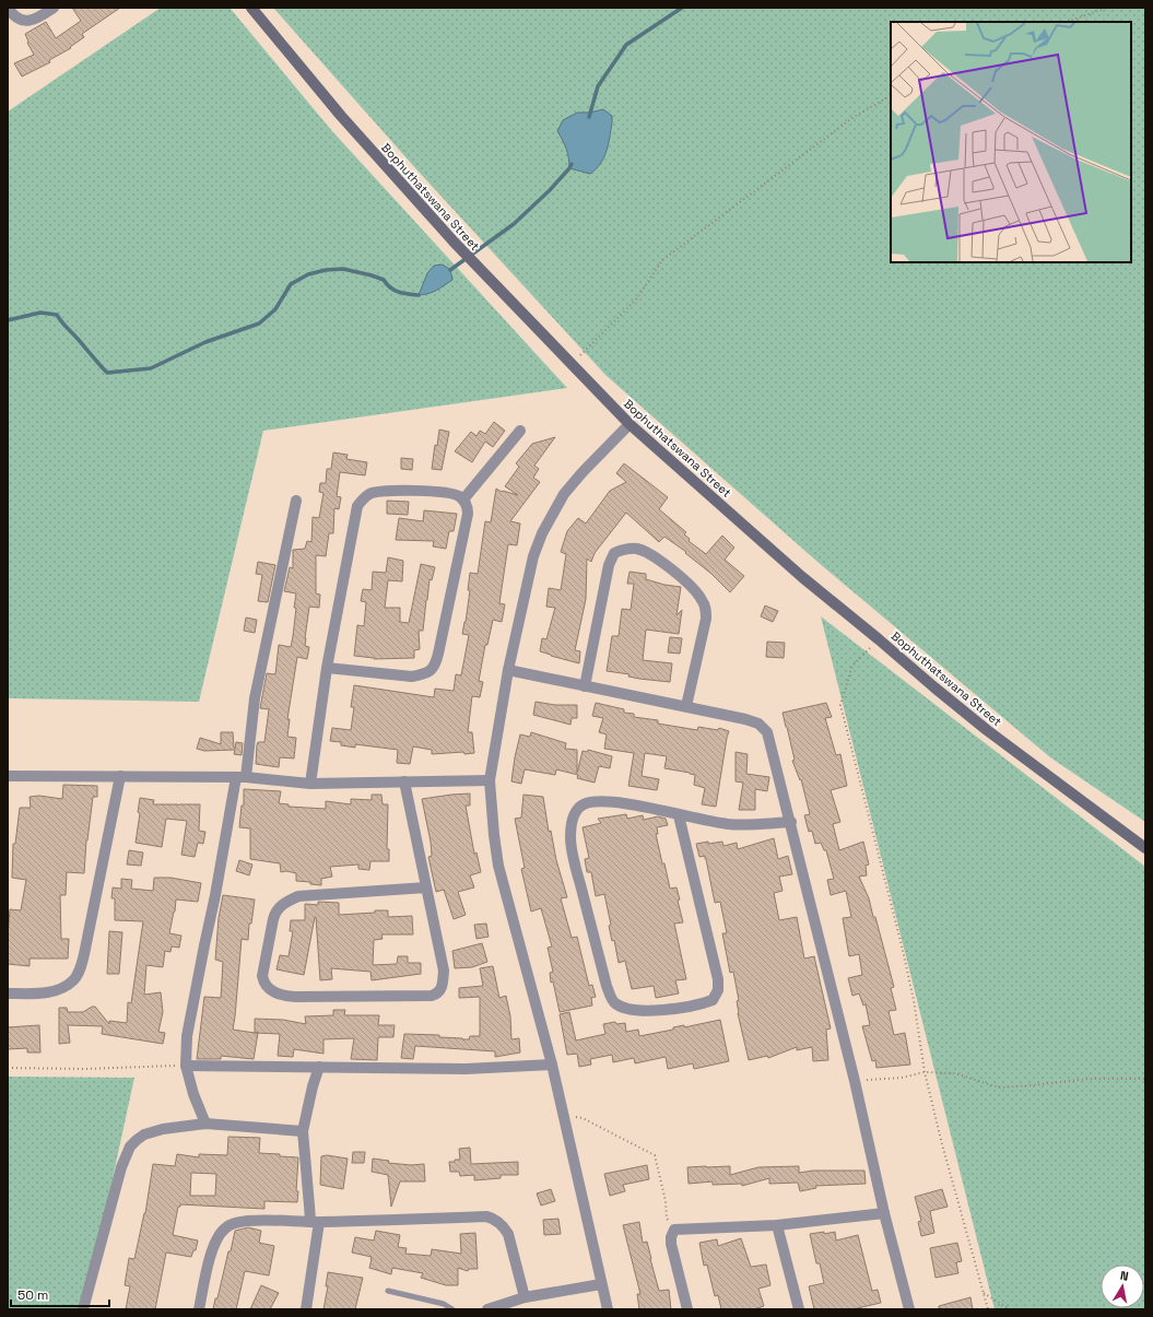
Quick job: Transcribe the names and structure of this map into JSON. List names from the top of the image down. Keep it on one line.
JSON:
{"streets":{"street":["Bophuthatswana Street"]},"scale_bar":"50 m","north":"top"}
